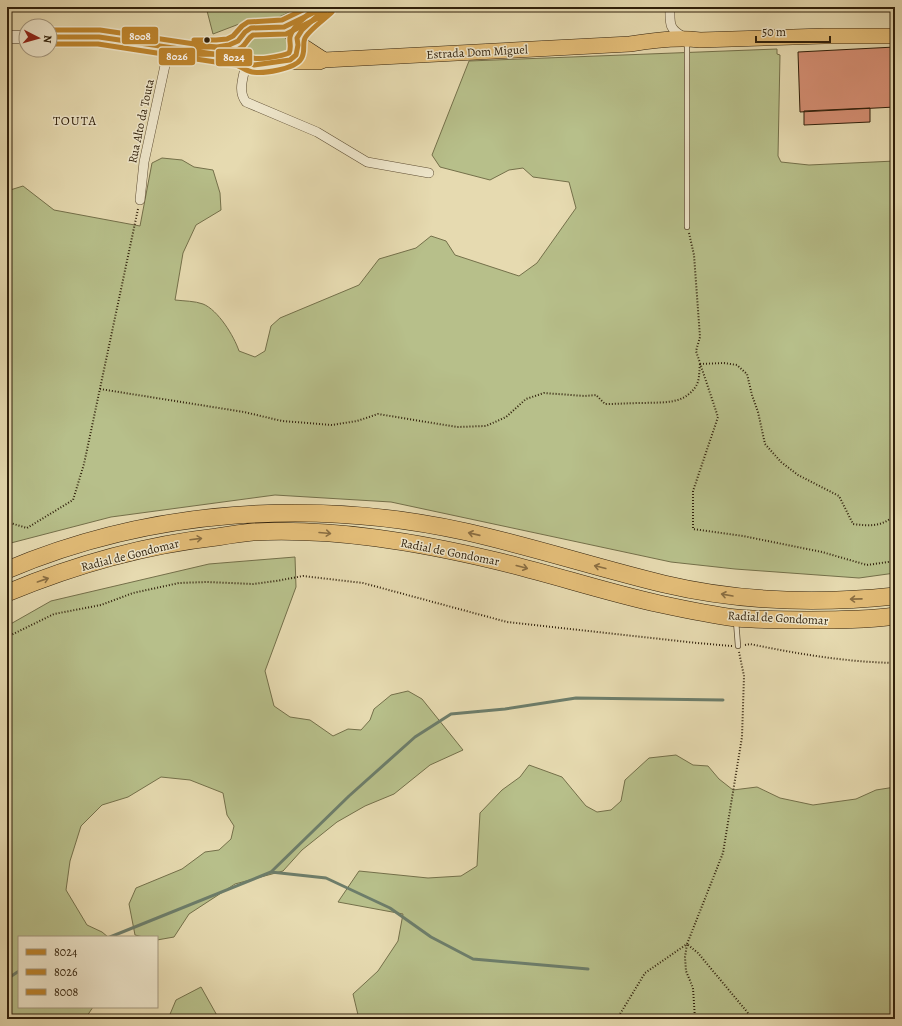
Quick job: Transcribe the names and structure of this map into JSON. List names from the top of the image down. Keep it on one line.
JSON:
{"streets":{"highway":["Radial de Gondomar"],"main road":["Estrada Dom Miguel"],"street":["Rua Alto da Touta"]},"districts":["TOUTA"],"lines":["transit line 8024","transit line 8008","transit line 8026"],"legend":["8024","8026","8008"],"scale_bar":"50 m","north":"right"}
